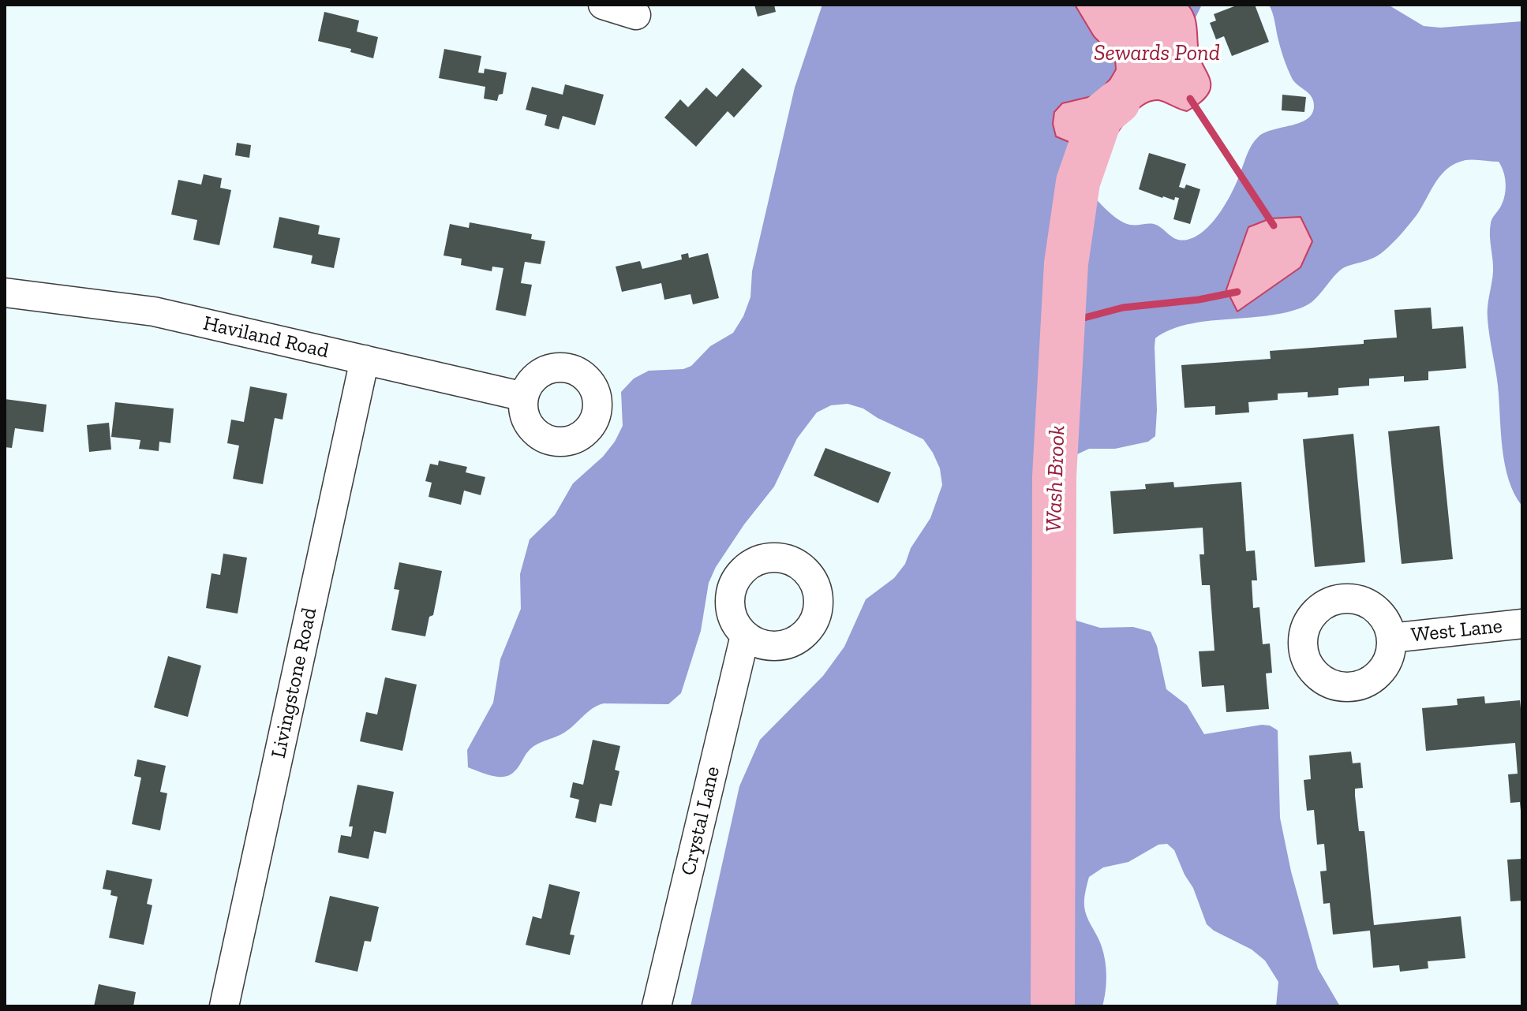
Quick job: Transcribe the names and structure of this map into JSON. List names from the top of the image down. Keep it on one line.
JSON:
{"streets":{"street":["Haviland Road","West Lane","Livingstone Road","Crystal Lane"]},"crossings":[["Haviland Road","Livingstone Road"]],"water":["Sewards Pond","Wash Brook"]}
